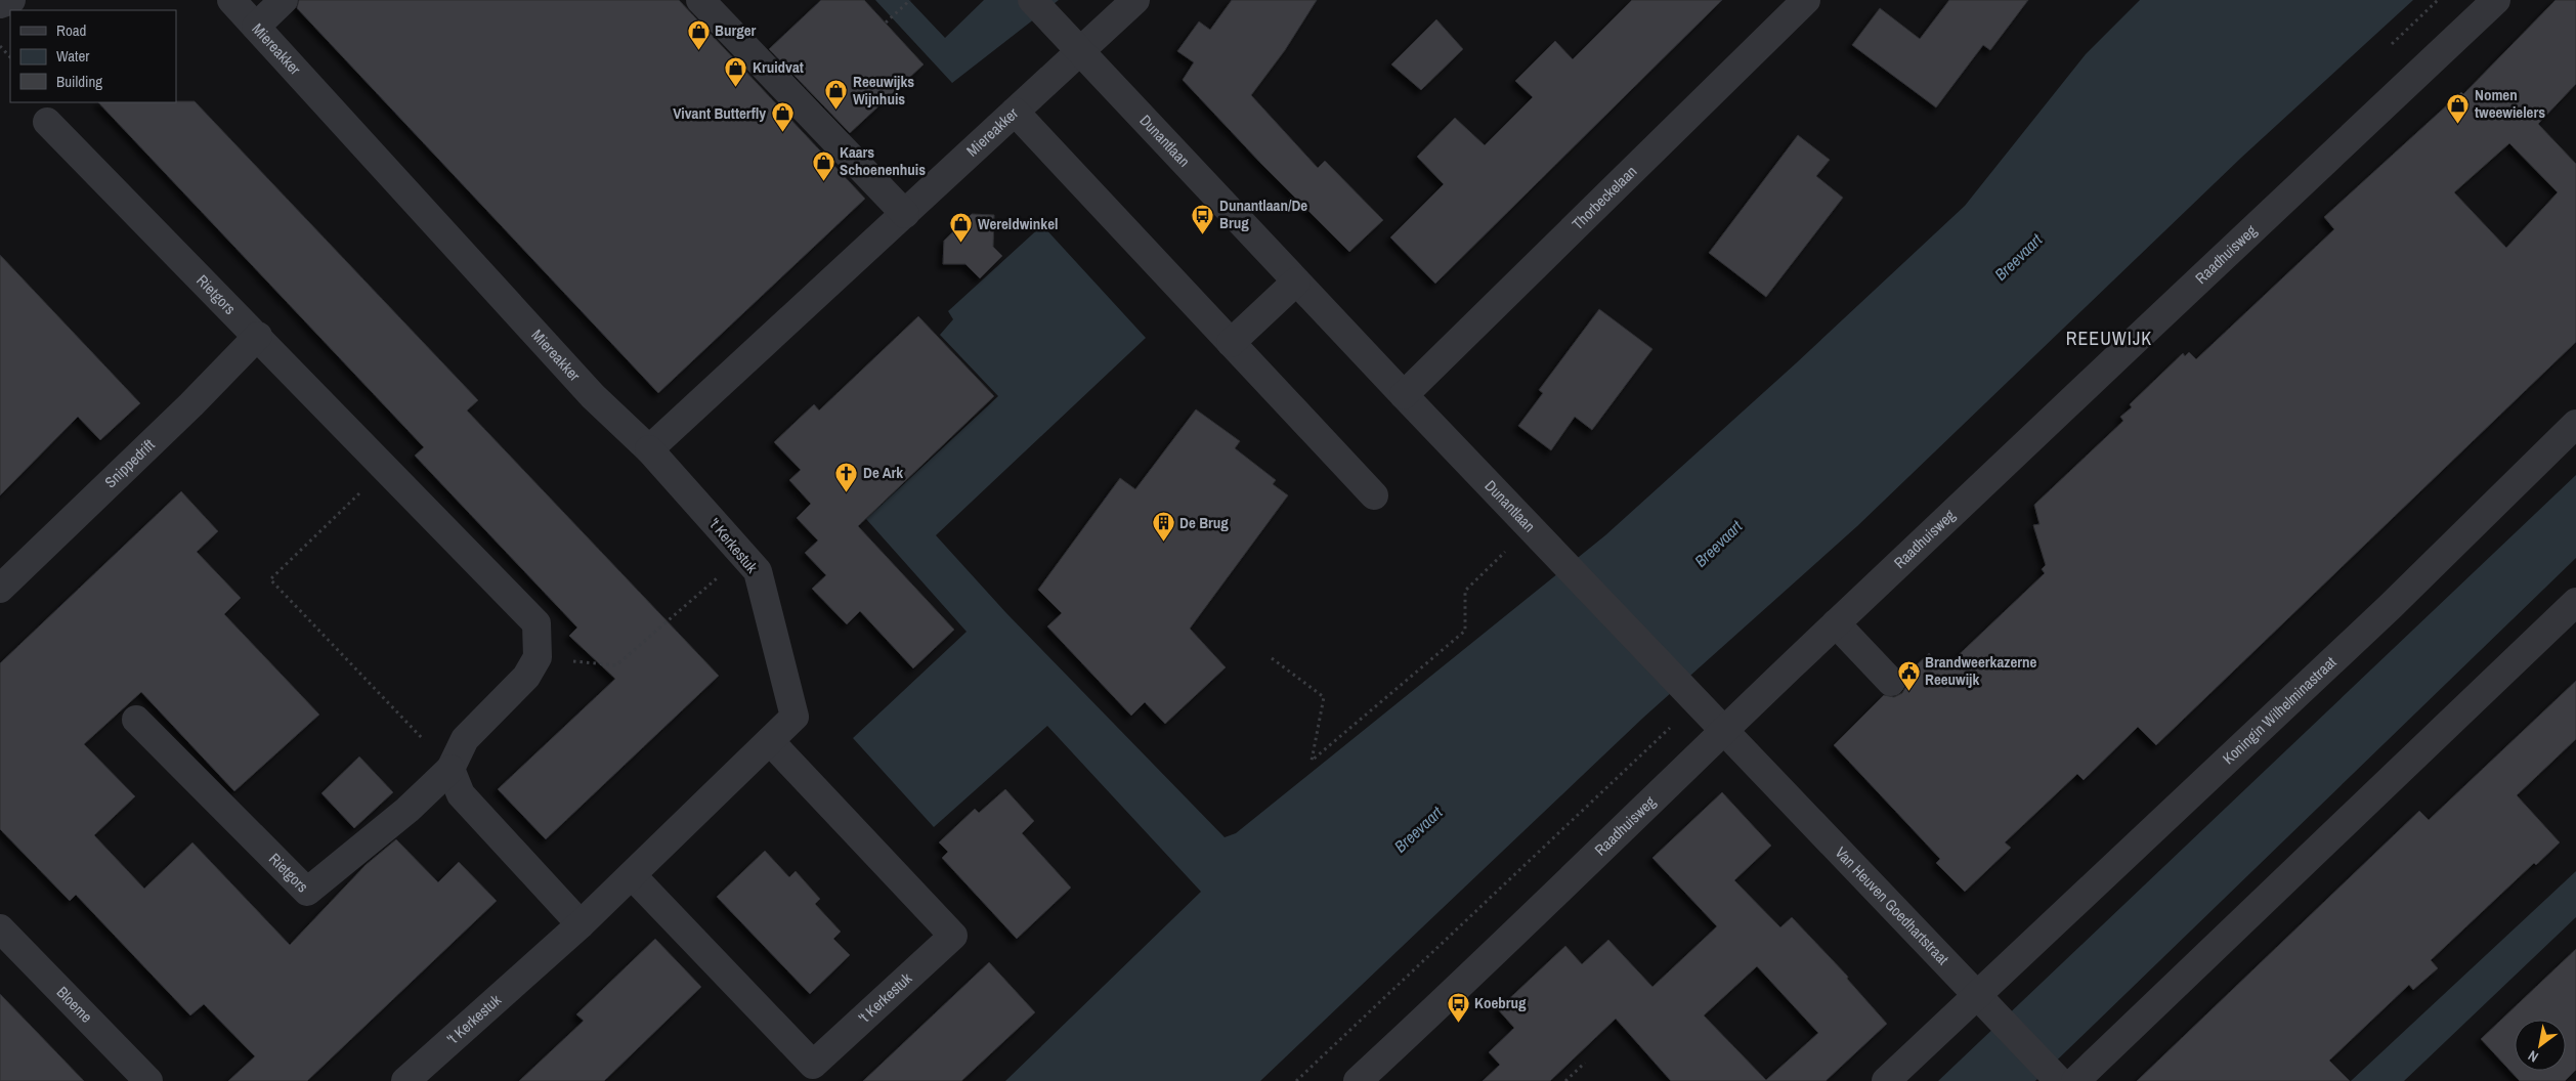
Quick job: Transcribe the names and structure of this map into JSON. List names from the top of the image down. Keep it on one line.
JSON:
{"streets":{"street":["Miereakker","Dunantlaan","Thorbeckelaan","Raadhuisweg","Rietgors","Snippedrift","'t Kerkestuk","Koningin Wilhelminastraat","Van Heuven Goedhartstraat","Bloeme"]},"crossings":[["Miereakker","Dunantlaan"],["Miereakker","'t Kerkestuk"],["Dunantlaan","Thorbeckelaan"],["Dunantlaan","Raadhuisweg"],["Dunantlaan","Van Heuven Goedhartstraat"],["Raadhuisweg","Van Heuven Goedhartstraat"],["Rietgors","Snippedrift"],["Koningin Wilhelminastraat","Van Heuven Goedhartstraat"]],"districts":["REEUWIJK"],"water":["Breevaart"],"places":{"shop":["Burger","Kruidvat","Reeuwijks Wijnhuis","Nomen tweewielers","Vivant Butterfly","Kaars Schoenenhuis","Wereldwinkel"],"bus stop":["Dunantlaan/De Brug","Koebrug"],"church":["De Ark"],"building":["De Brug"],"public building":["Brandweerkazerne Reeuwijk"]},"legend":["Road","Water","Building"],"north":"bottom left"}
